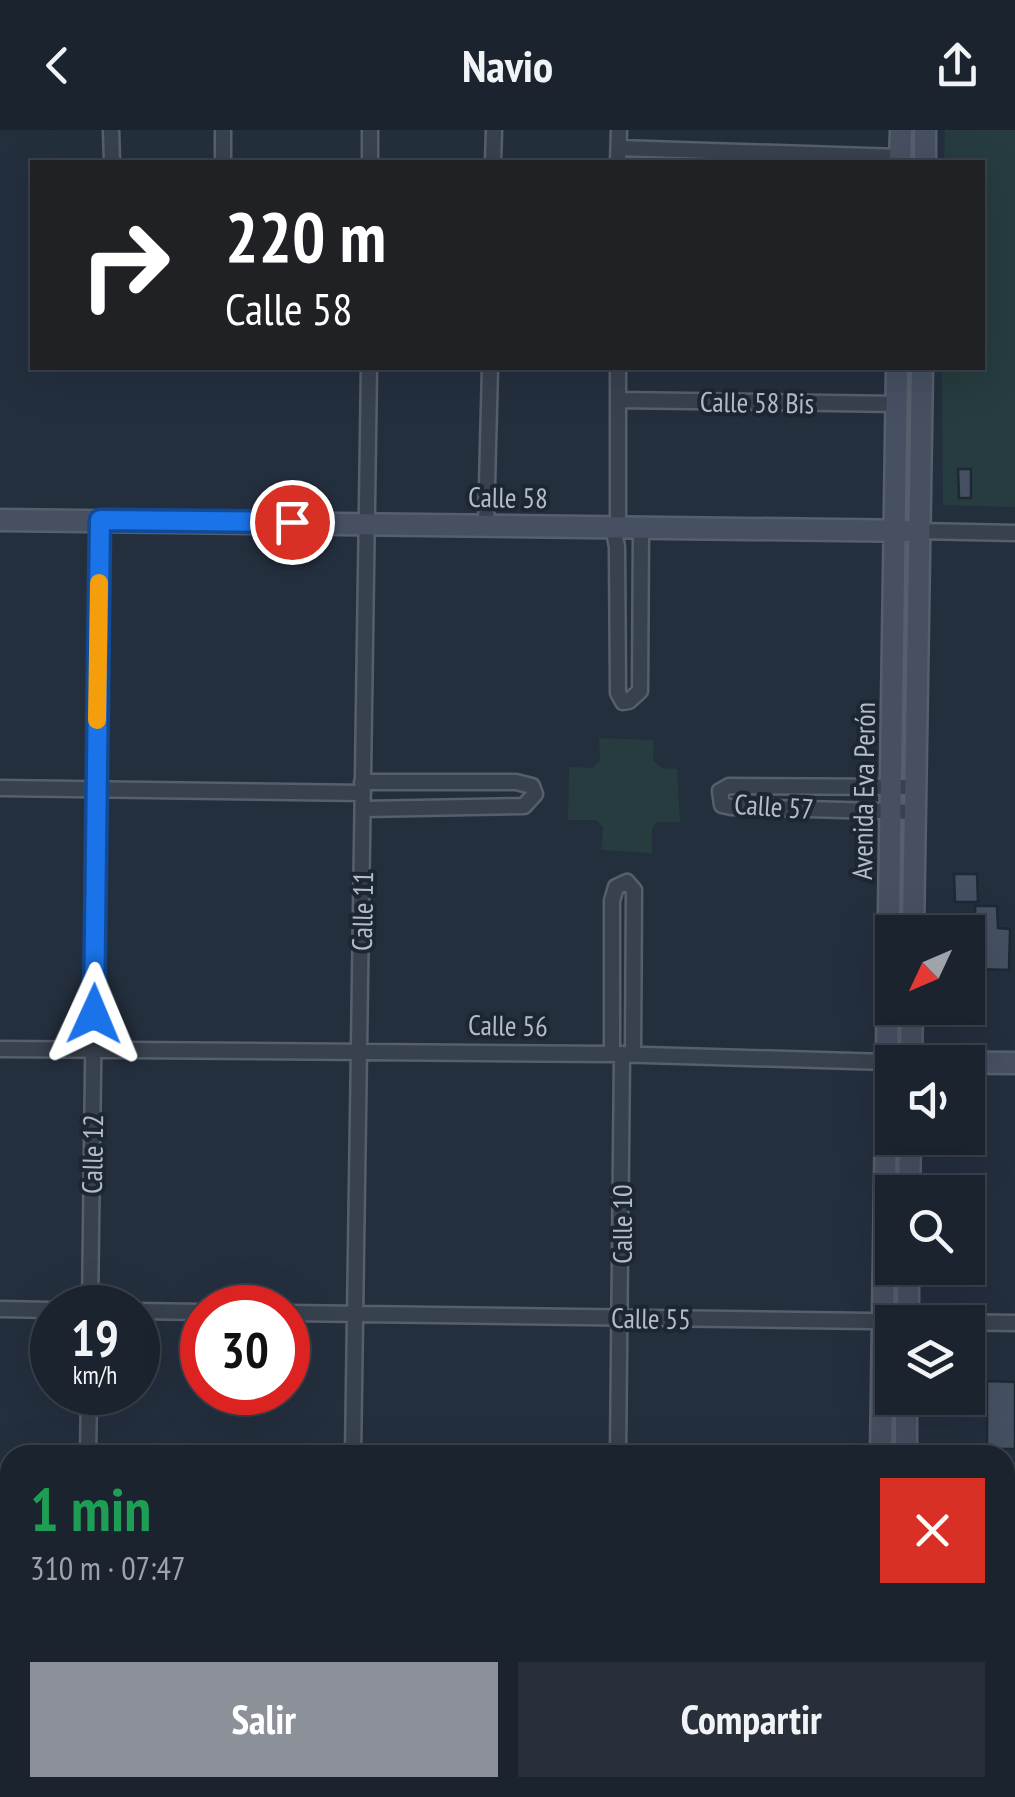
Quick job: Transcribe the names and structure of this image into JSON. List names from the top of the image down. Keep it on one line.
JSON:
{"streets":{"main road":["Calle 58","Avenida Eva Perón","Calle 56"],"street":["Calle 58 Bis","Calle 57","Calle 11","Calle 12","Calle 10","Calle 55"]},"crossings":[["Calle 58 Bis","Avenida Eva Perón"],["Calle 58","Avenida Eva Perón"],["Calle 58","Calle 11"],["Calle 58","Calle 12"],["Avenida Eva Perón","Calle 57"],["Calle 11","Calle 56"],["Calle 11","Calle 55"],["Calle 56","Calle 12"],["Calle 56","Calle 10"],["Calle 10","Calle 55"]],"north":"bottom left","page":{"header":"Navio","turn":["220 m","Calle 58"],"speed":"19 km/h","limit":"30","heading":["1 min","310 m · 07:47"],"buttons":["Salir","Compartir"]}}
